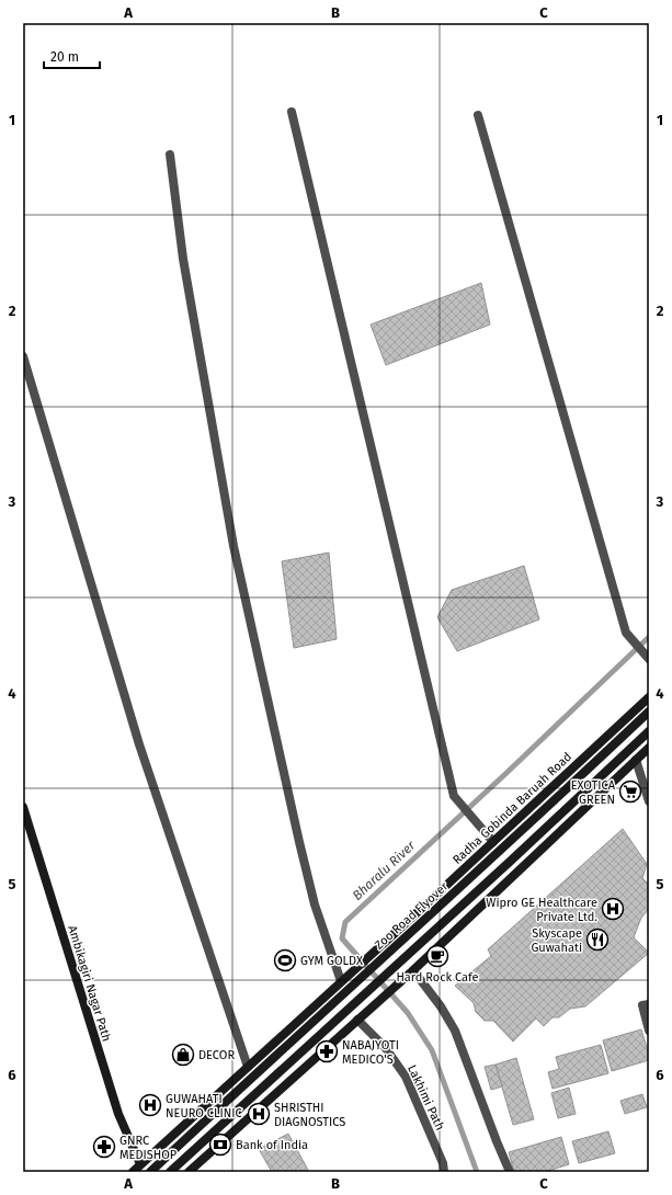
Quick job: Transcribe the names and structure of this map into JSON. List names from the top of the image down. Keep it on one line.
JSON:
{"streets":{"street":["Radha Gobinda Baruah Road","Zoo Road Flyover","Ambikagiri Nagar Path","Lakhimi Path"]},"crossings":[["Radha Gobinda Baruah Road","Ambikagiri Nagar Path"]],"water":["Bharalu River"],"places":{"supermarket":["EXOTICA GREEN"],"hospital":["Wipro GE Healthcare Private Ltd.","GUWAHATI NEURO CLINIC","SHRISTHI DIAGNOSTICS"],"restaurant":["Skyscape Guwahati"],"cafe":["Hard Rock Cafe"],"sports":["GYM GOLDX"],"pharmacy":["NABAJYOTI MEDICO'S","GNRC MEDISHOP"],"shop":["DECOR"],"bank":["Bank of India"]},"scale_bar":"20 m","grid":{"columns":["A","B","C"],"rows":["1","2","3","4","5","6"]}}
